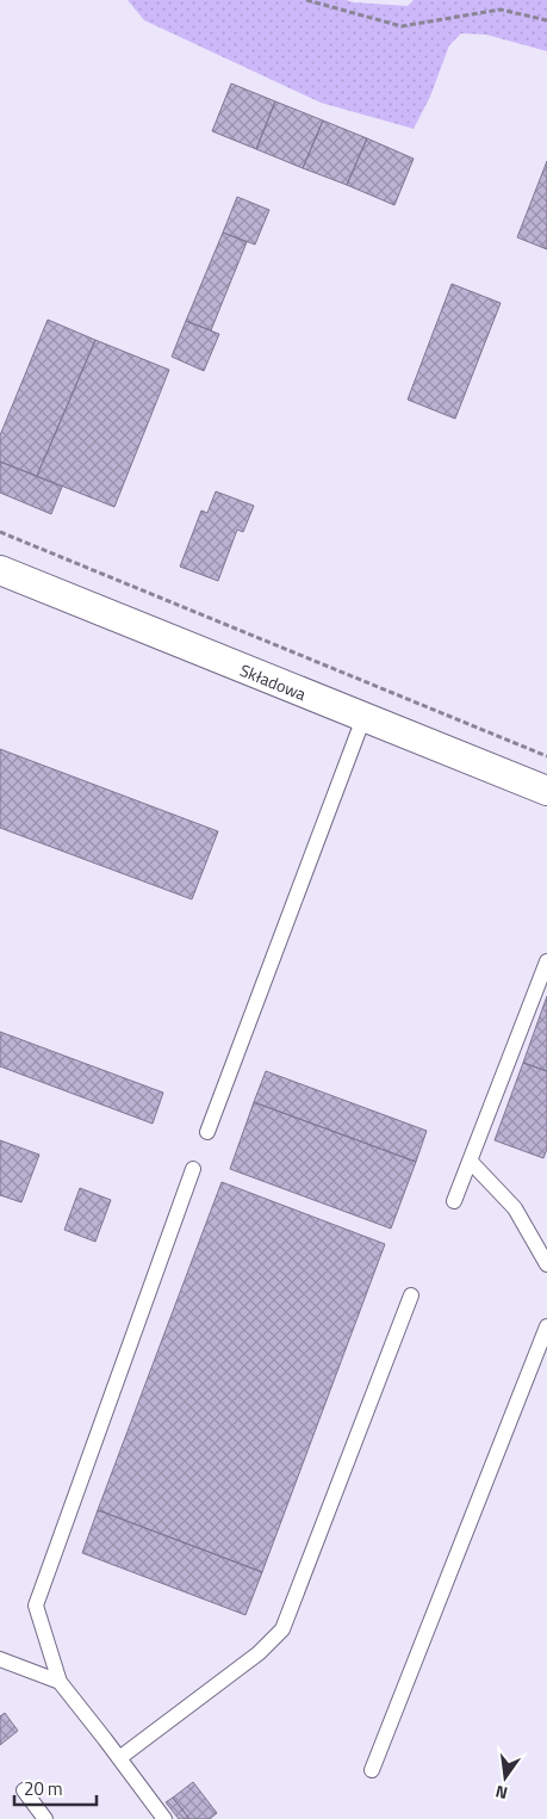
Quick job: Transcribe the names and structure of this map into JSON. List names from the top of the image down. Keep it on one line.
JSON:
{"streets":{"street":["Składowa"]},"scale_bar":"20 m","north":"bottom"}
